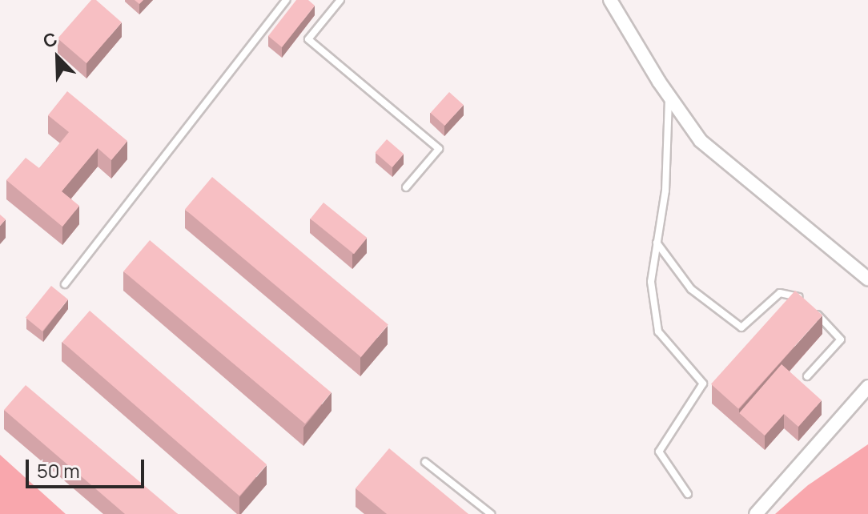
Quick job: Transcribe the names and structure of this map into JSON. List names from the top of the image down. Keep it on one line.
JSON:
{"scale_bar":"50 m","north":"top left"}
